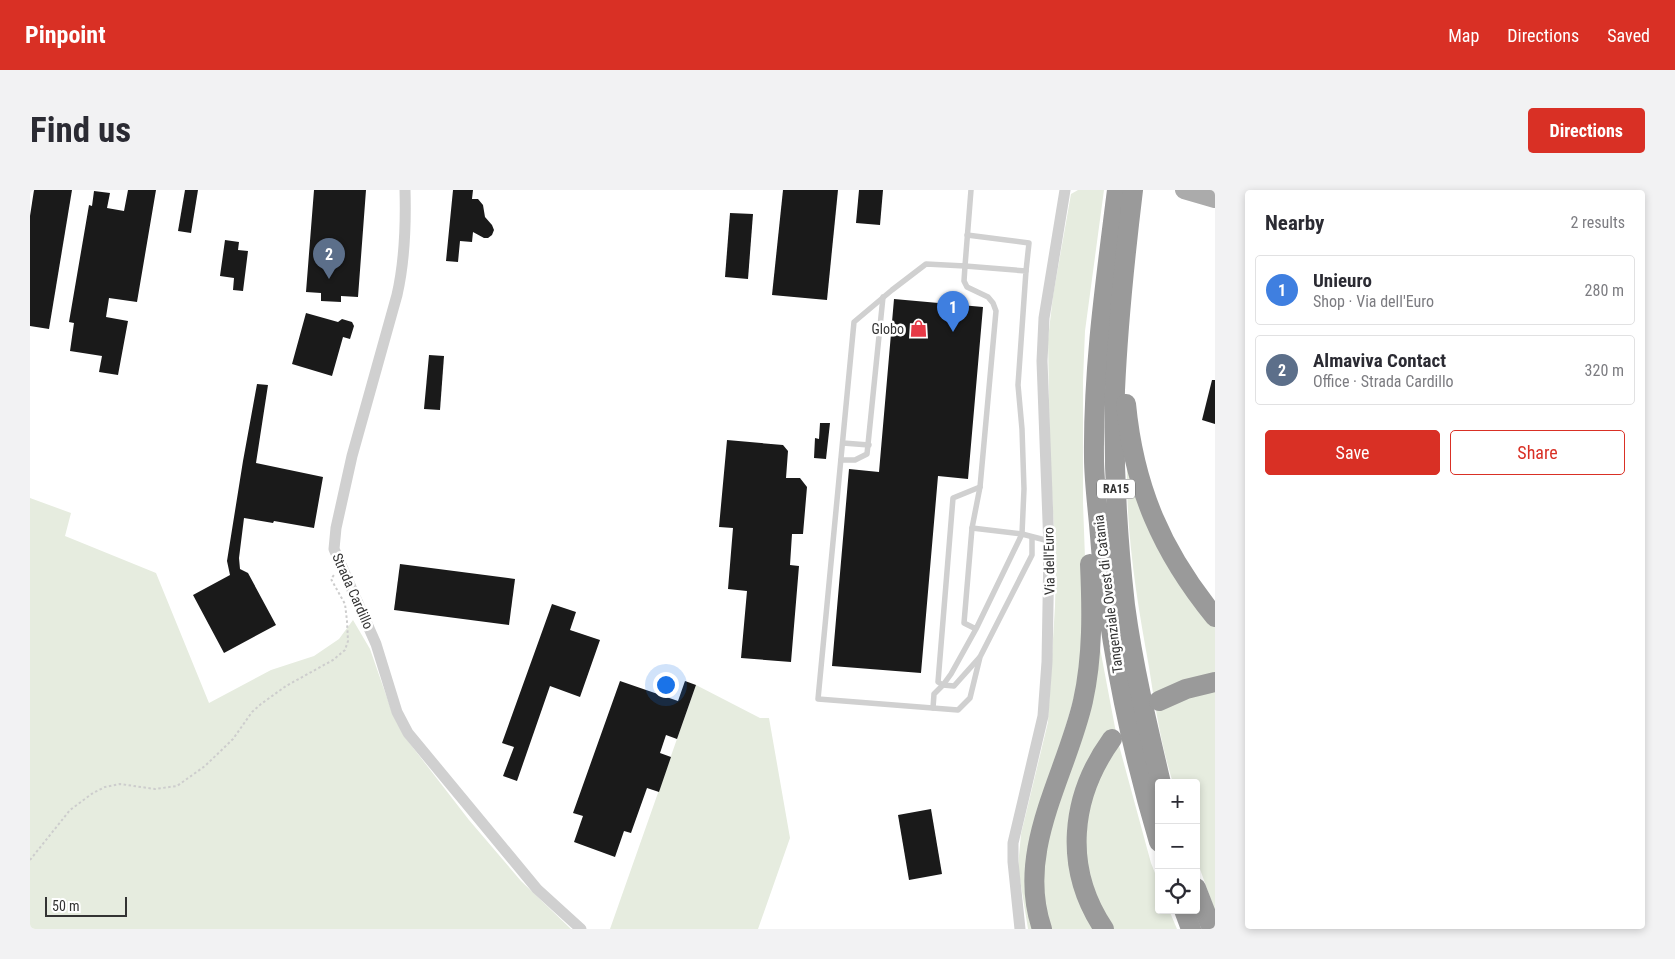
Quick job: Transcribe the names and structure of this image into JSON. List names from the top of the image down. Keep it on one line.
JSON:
{"streets":{"highway":["RA15","Tangenziale Ovest di Catania"],"street":["Via dell'Euro","Strada Cardillo"]},"places":{"shop":["Globo"]},"scale_bar":"50 m","page":{"header":"Pinpoint","nav":["Map","Directions","Saved"],"buttons":["Directions",["Save","Share"]],"title":"Find us","heading":["Nearby","2 results"],"pins":["2","1"],"list":[{"mark":"1","name":"Unieuro","note":"Shop · Via dell'Euro","value":"280 m"},{"mark":"2","name":"Almaviva Contact","note":"Office · Strada Cardillo","value":"320 m"}],"map_buttons":["+","−"],"scale":"50 m"}}
